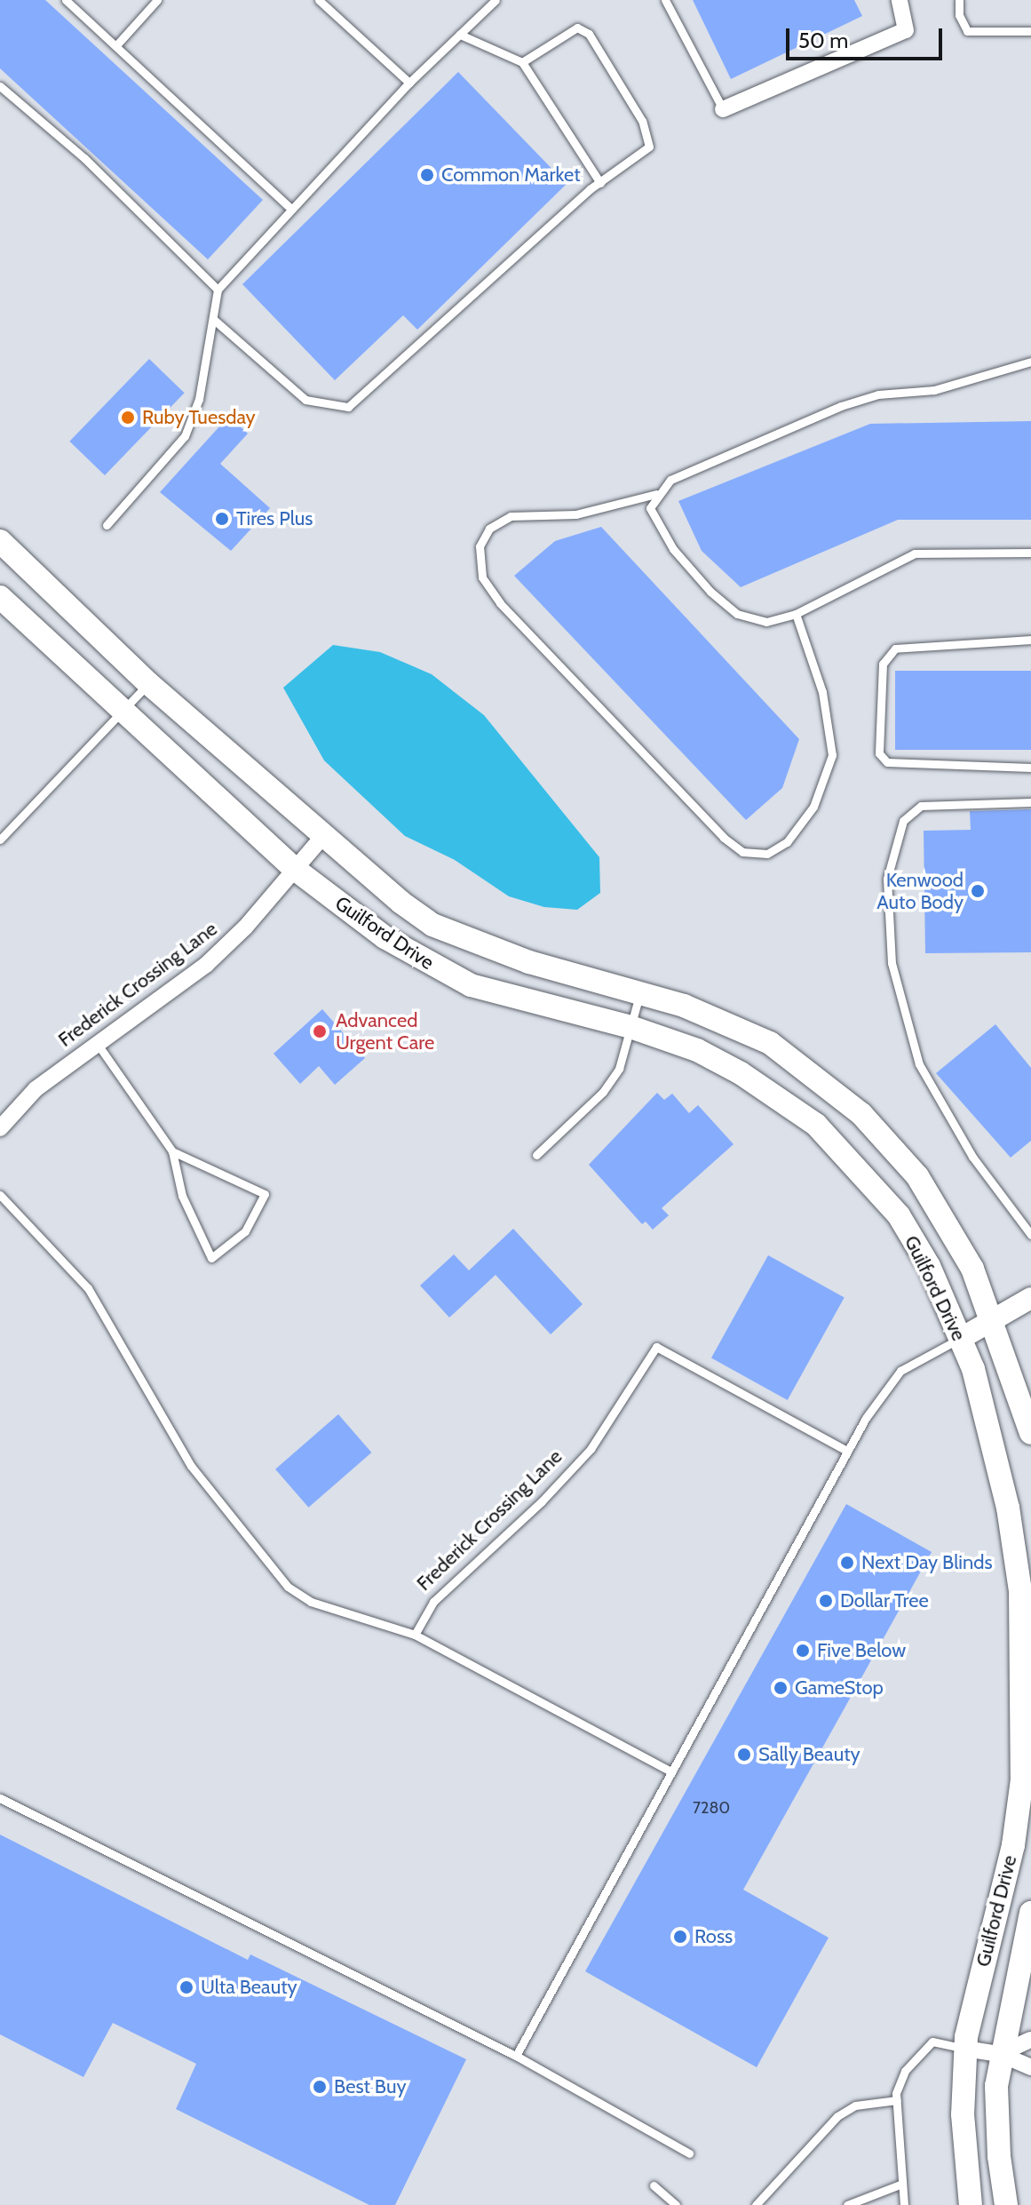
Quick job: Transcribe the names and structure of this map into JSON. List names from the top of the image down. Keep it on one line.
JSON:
{"streets":{"main road":["Guilford Drive"],"street":["Frederick Crossing Lane"]},"crossings":[["Guilford Drive","Frederick Crossing Lane"]],"places":["Common Market","Ruby Tuesday","Tires Plus","Kenwood Auto Body","Advanced Urgent Care","Next Day Blinds","Dollar Tree","Five Below","GameStop","Sally Beauty","Ross","Ulta Beauty","Best Buy"],"house_numbers":["7280"],"scale_bar":"50 m"}
